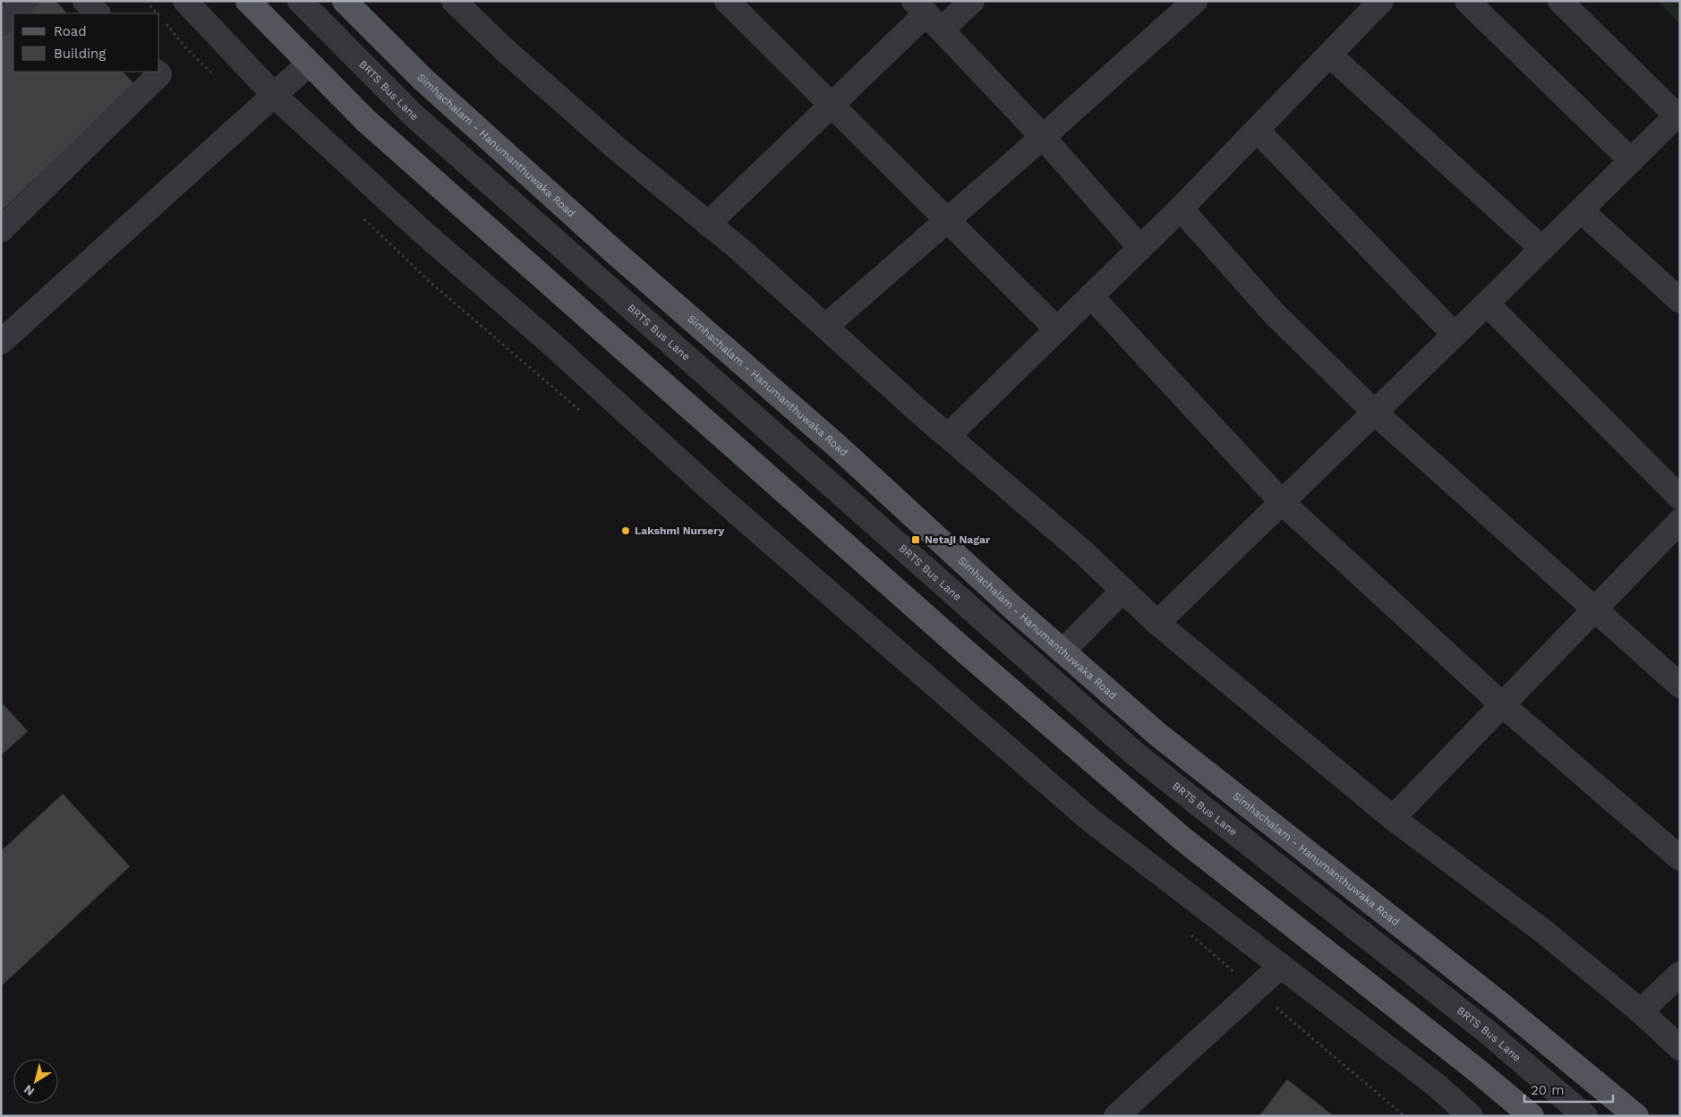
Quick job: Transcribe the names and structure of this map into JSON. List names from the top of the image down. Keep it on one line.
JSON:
{"streets":{"main road":["Simhachalam - Hanumanthuwaka Road"],"street":["BRTS Bus Lane"]},"places":{"other":["Lakshmi Nursery"],"transit":["Netaji Nagar"]},"legend":["Road","Building"],"scale_bar":"20 m","north":"bottom left"}
